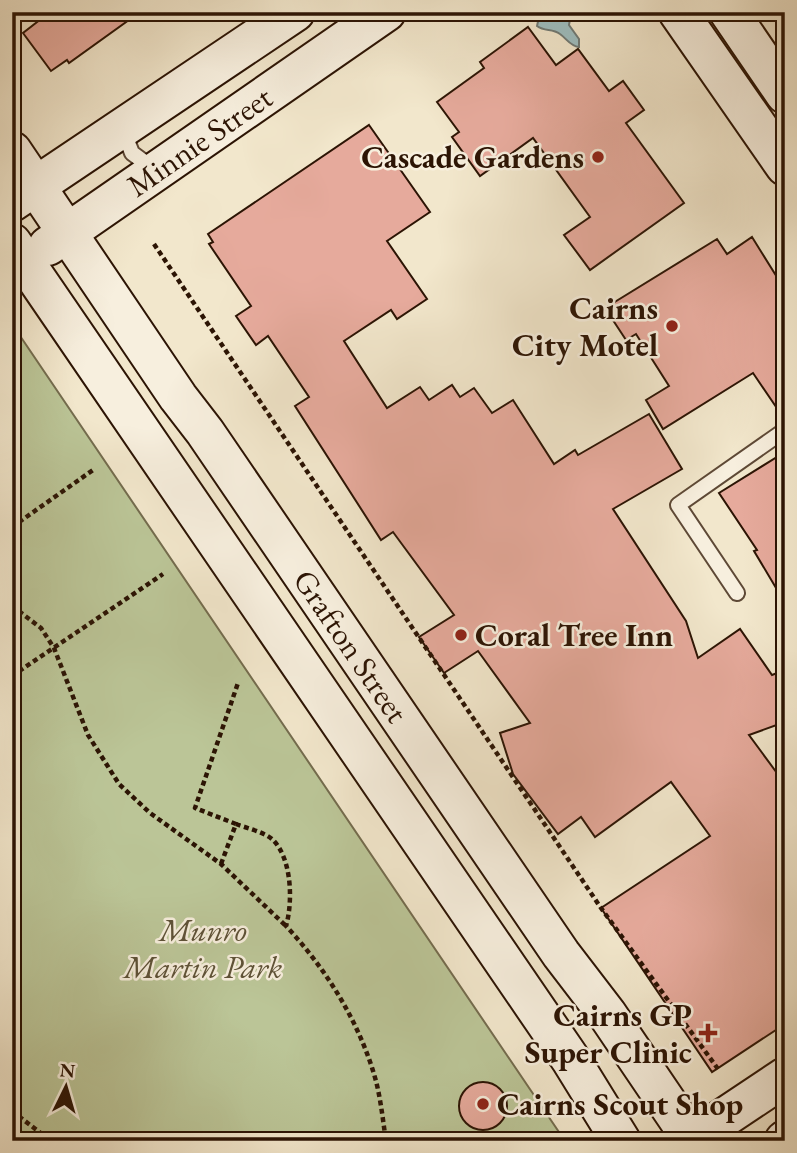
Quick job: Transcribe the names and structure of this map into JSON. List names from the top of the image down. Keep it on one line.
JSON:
{"streets":{"street":["Minnie Street","Grafton Street"]},"crossings":[["Minnie Street","Grafton Street"]],"parks":["Munro Martin Park"],"places":{"other":["Cascade Gardens","Cairns City Motel","Coral Tree Inn","Cairns Scout Shop"],"health":["Cairns GP Super Clinic"]},"north":"top"}
